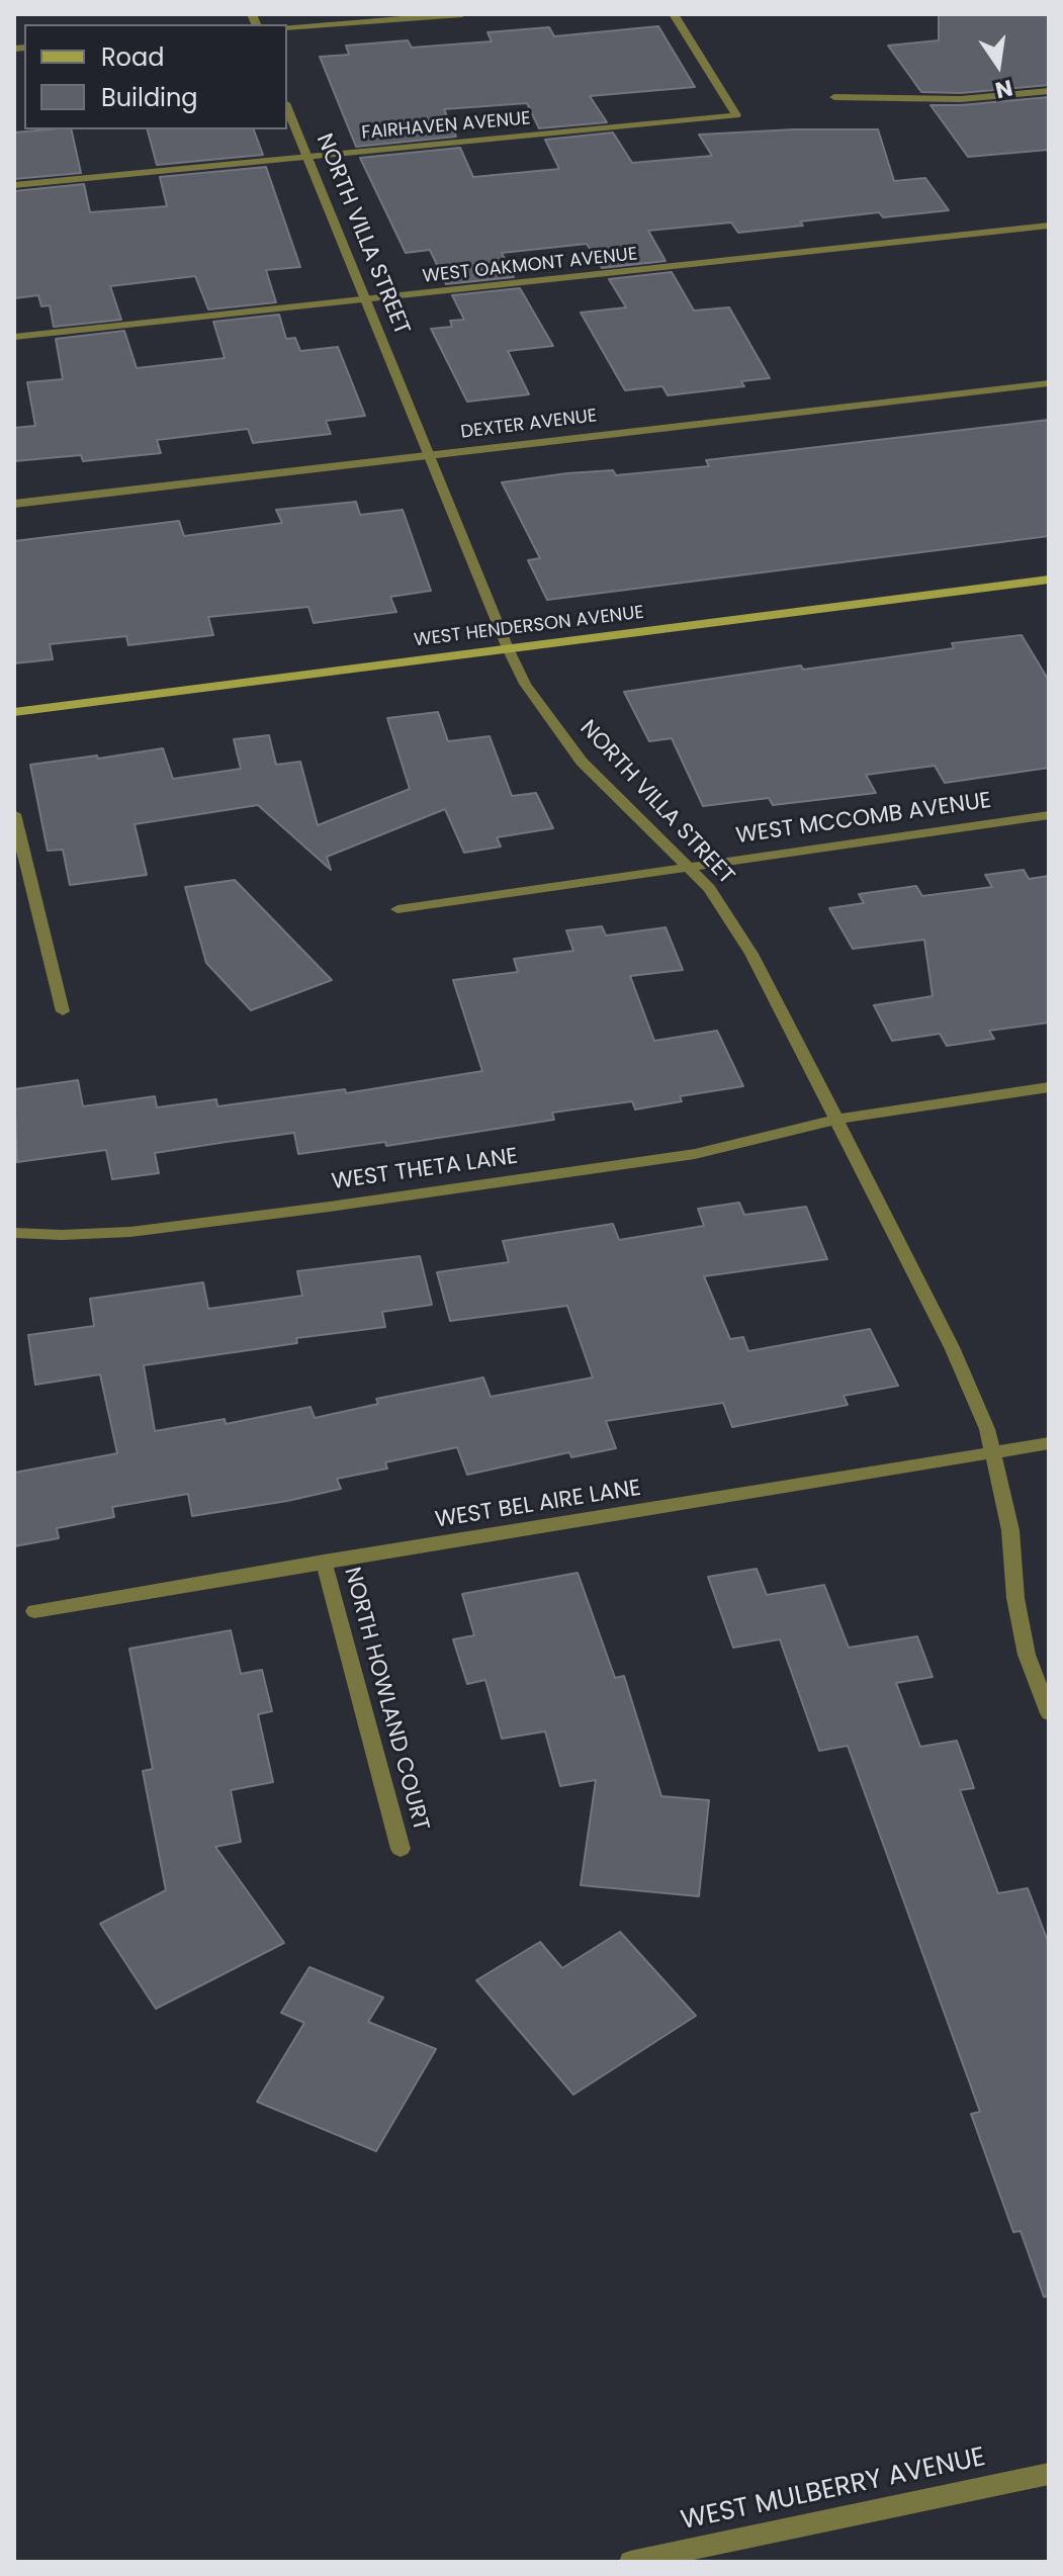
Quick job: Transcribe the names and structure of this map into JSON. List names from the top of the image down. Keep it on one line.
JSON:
{"streets":{"main road":["WEST HENDERSON AVENUE"],"street":["FAIRHAVEN AVENUE","NORTH VILLA STREET","WEST OAKMONT AVENUE","DEXTER AVENUE","WEST MCCOMB AVENUE","WEST THETA LANE","WEST BEL AIRE LANE","NORTH HOWLAND COURT","WEST MULBERRY AVENUE"]},"crossings":[["FAIRHAVEN AVENUE","NORTH VILLA STREET"],["NORTH VILLA STREET","WEST OAKMONT AVENUE"],["NORTH VILLA STREET","DEXTER AVENUE"],["NORTH VILLA STREET","WEST HENDERSON AVENUE"],["NORTH VILLA STREET","WEST MCCOMB AVENUE"],["NORTH VILLA STREET","WEST THETA LANE"],["NORTH VILLA STREET","WEST BEL AIRE LANE"],["WEST BEL AIRE LANE","NORTH HOWLAND COURT"]],"legend":["Road","Building"],"north":"bottom"}
